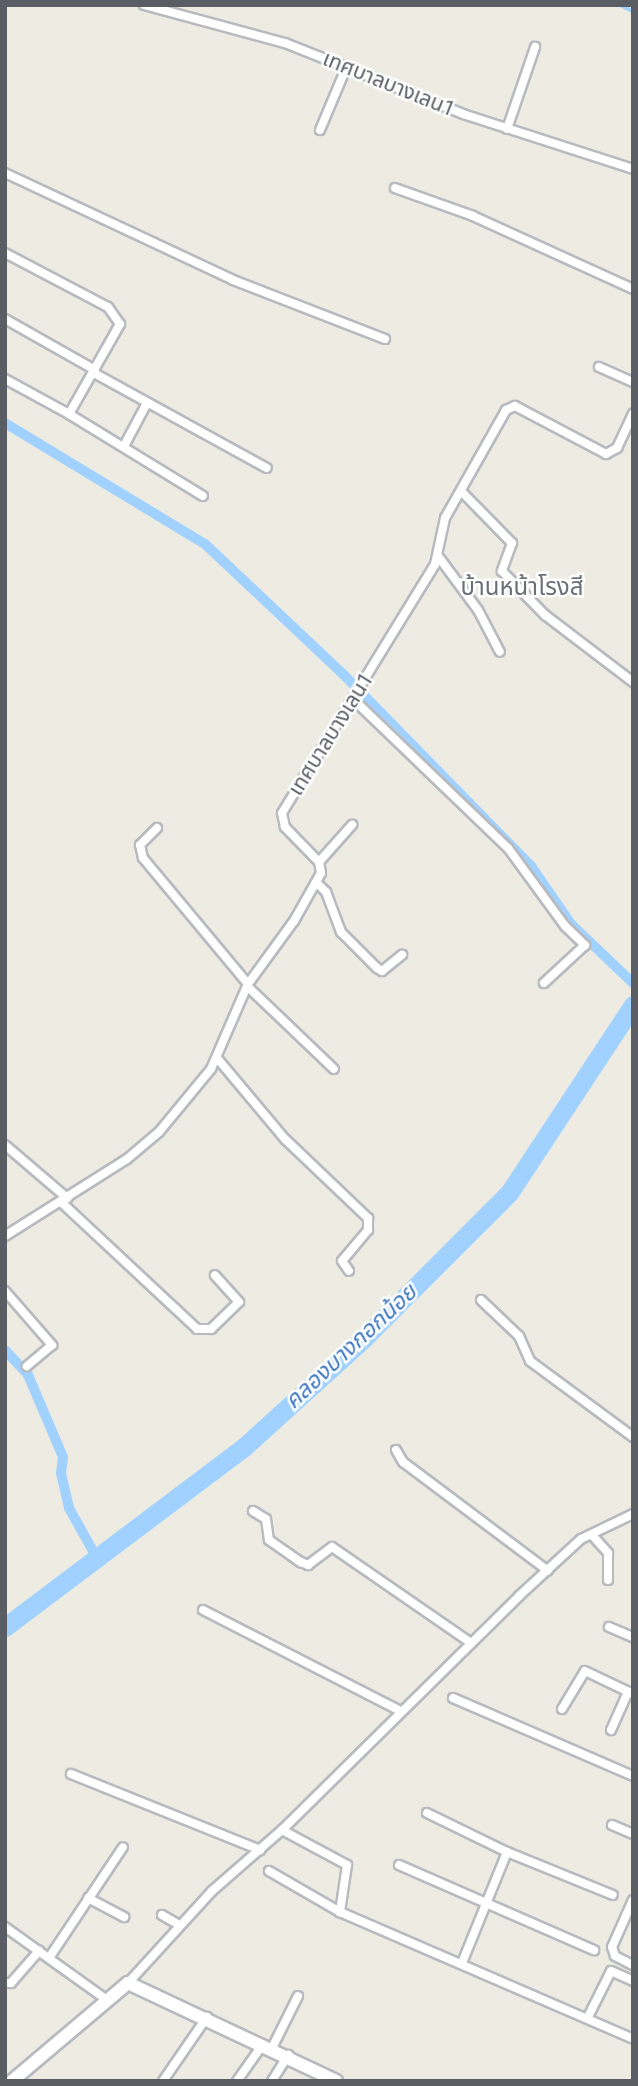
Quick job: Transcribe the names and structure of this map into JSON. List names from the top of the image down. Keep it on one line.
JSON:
{"streets":{"street":["เทศบาลบางเลน1"]},"districts":["บ้านหน้าโรงสี"],"water":["คลองบางกอกน้อย"]}
